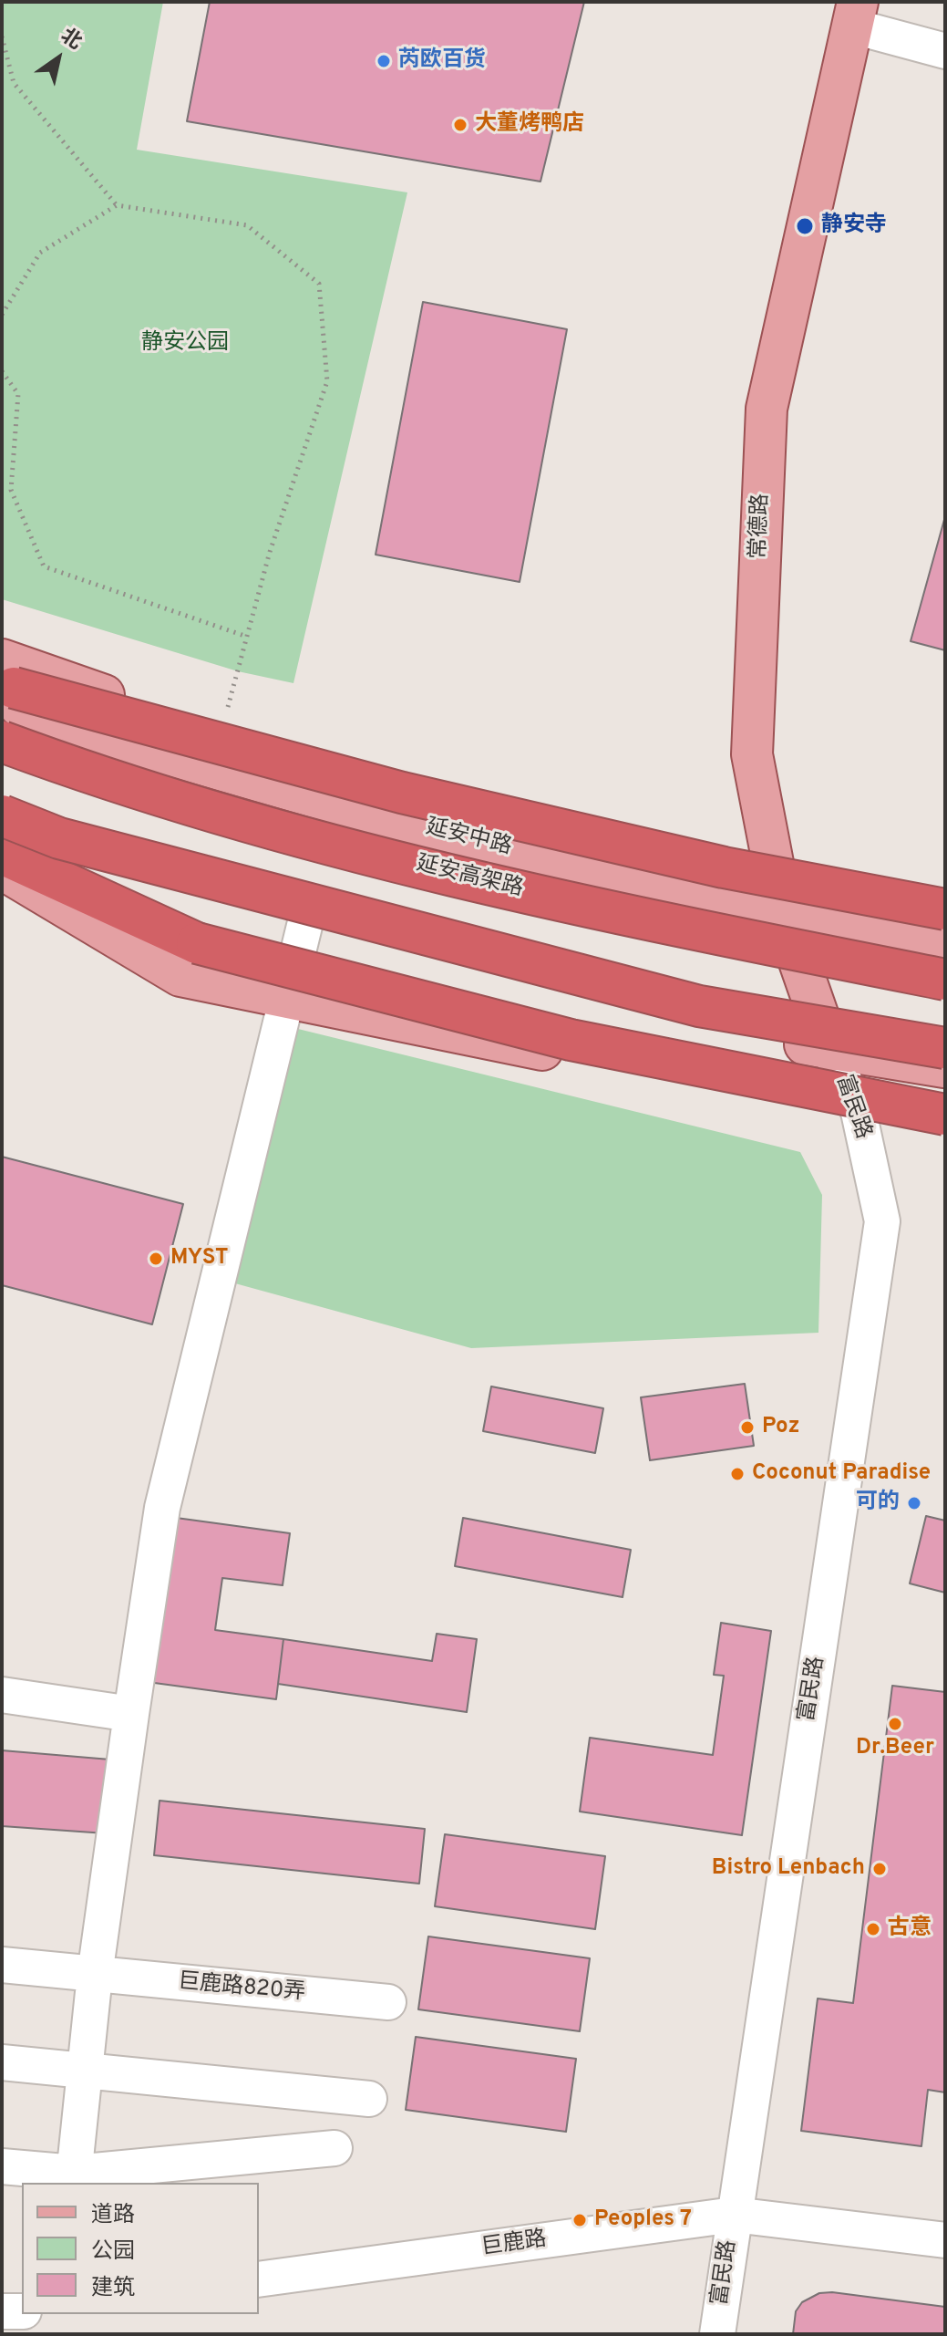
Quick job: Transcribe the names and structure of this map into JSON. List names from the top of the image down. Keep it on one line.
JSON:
{"streets":{"highway":["延安高架路"],"main road":["常德路","延安中路"],"street":["富民路","巨鹿路820弄","巨鹿路"]},"crossings":[["常德路","延安中路"],["常德路","富民路"],["富民路","巨鹿路"]],"parks":["静安公园"],"places":["芮欧百货","大董烤鸭店","静安寺","MYST","Poz","Coconut Paradise","可的","Dr.Beer","Bistro Lenbach","古意","Peoples 7"],"legend":["道路","公园","建筑"],"north":"top right"}
